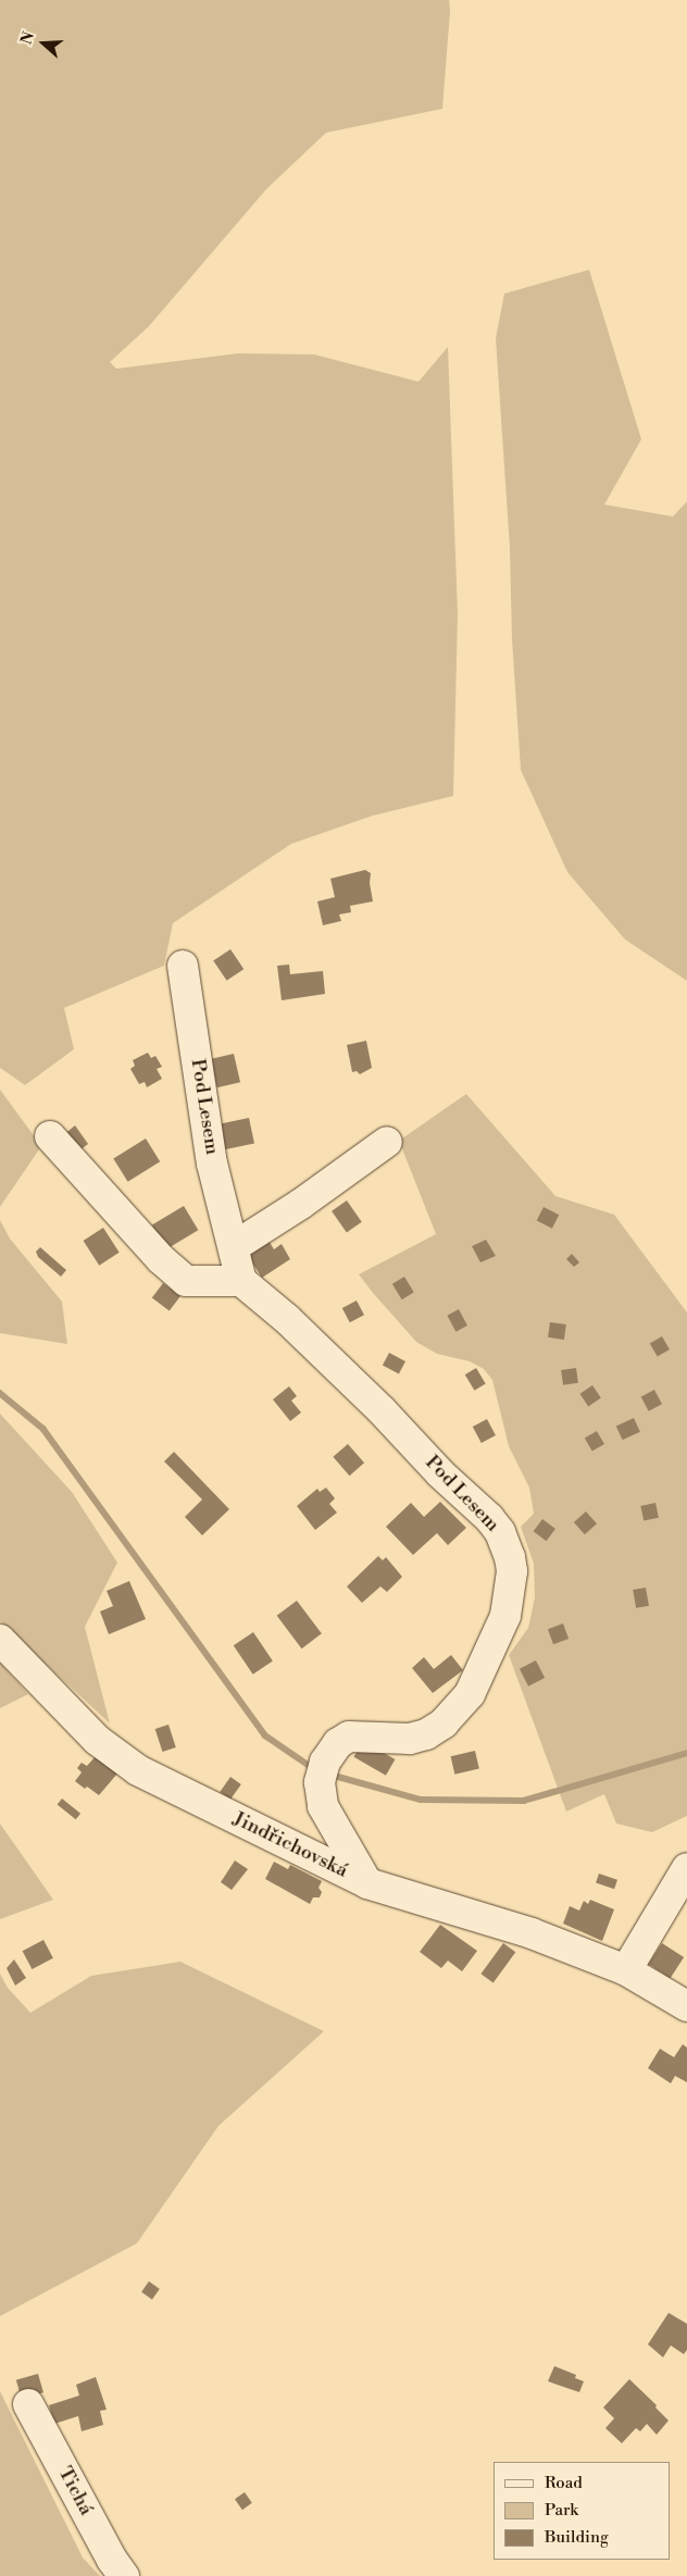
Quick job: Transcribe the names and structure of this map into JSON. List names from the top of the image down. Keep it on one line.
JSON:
{"streets":{"street":["Pod Lesem","Jindřichovská","Tichá"]},"crossings":[["Pod Lesem","Jindřichovská"]],"legend":["Road","Park","Building"],"north":"left"}
